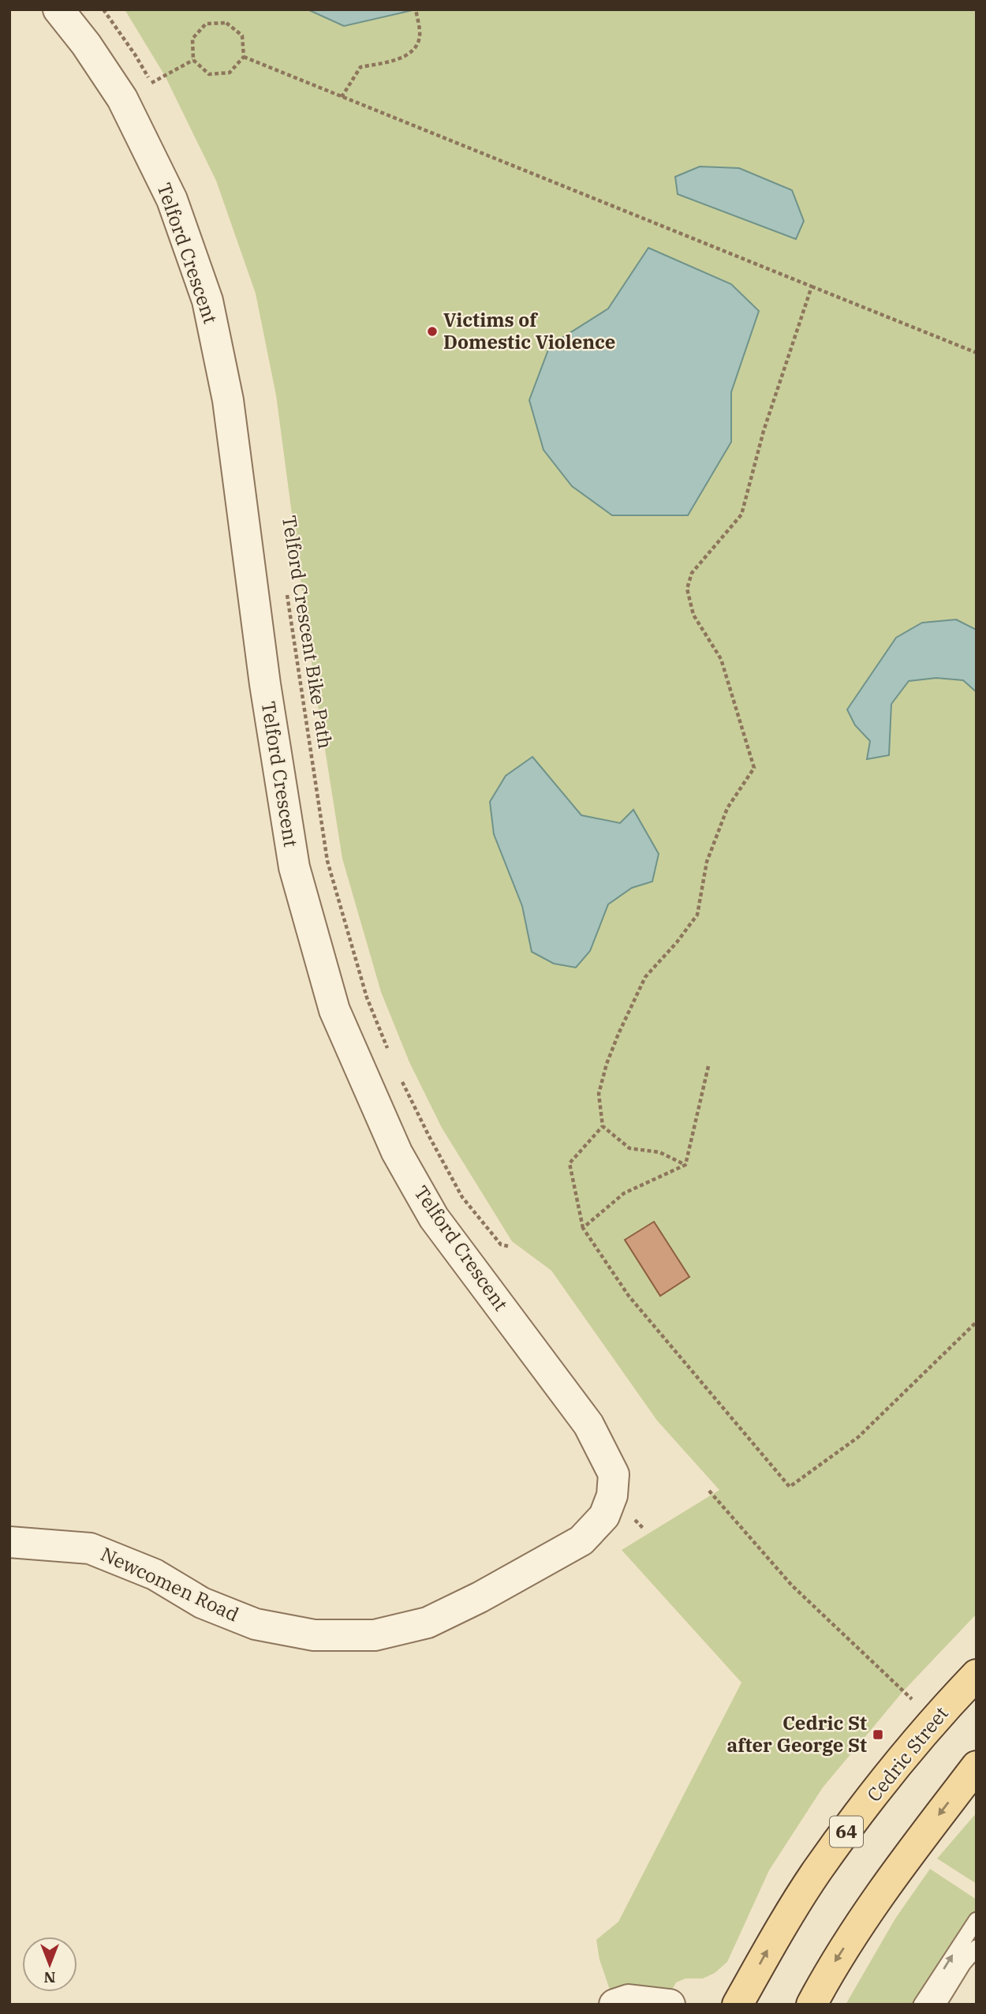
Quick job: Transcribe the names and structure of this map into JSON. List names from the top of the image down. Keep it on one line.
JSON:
{"streets":{"main road":["Cedric Street","64"],"street":["Telford Crescent","Newcomen Road"],"path":["Telford Crescent Bike Path"]},"crossings":[["Telford Crescent","Newcomen Road"]],"places":{"other":["Victims of Domestic Violence"],"transit":["Cedric St after George St"]},"north":"bottom"}
